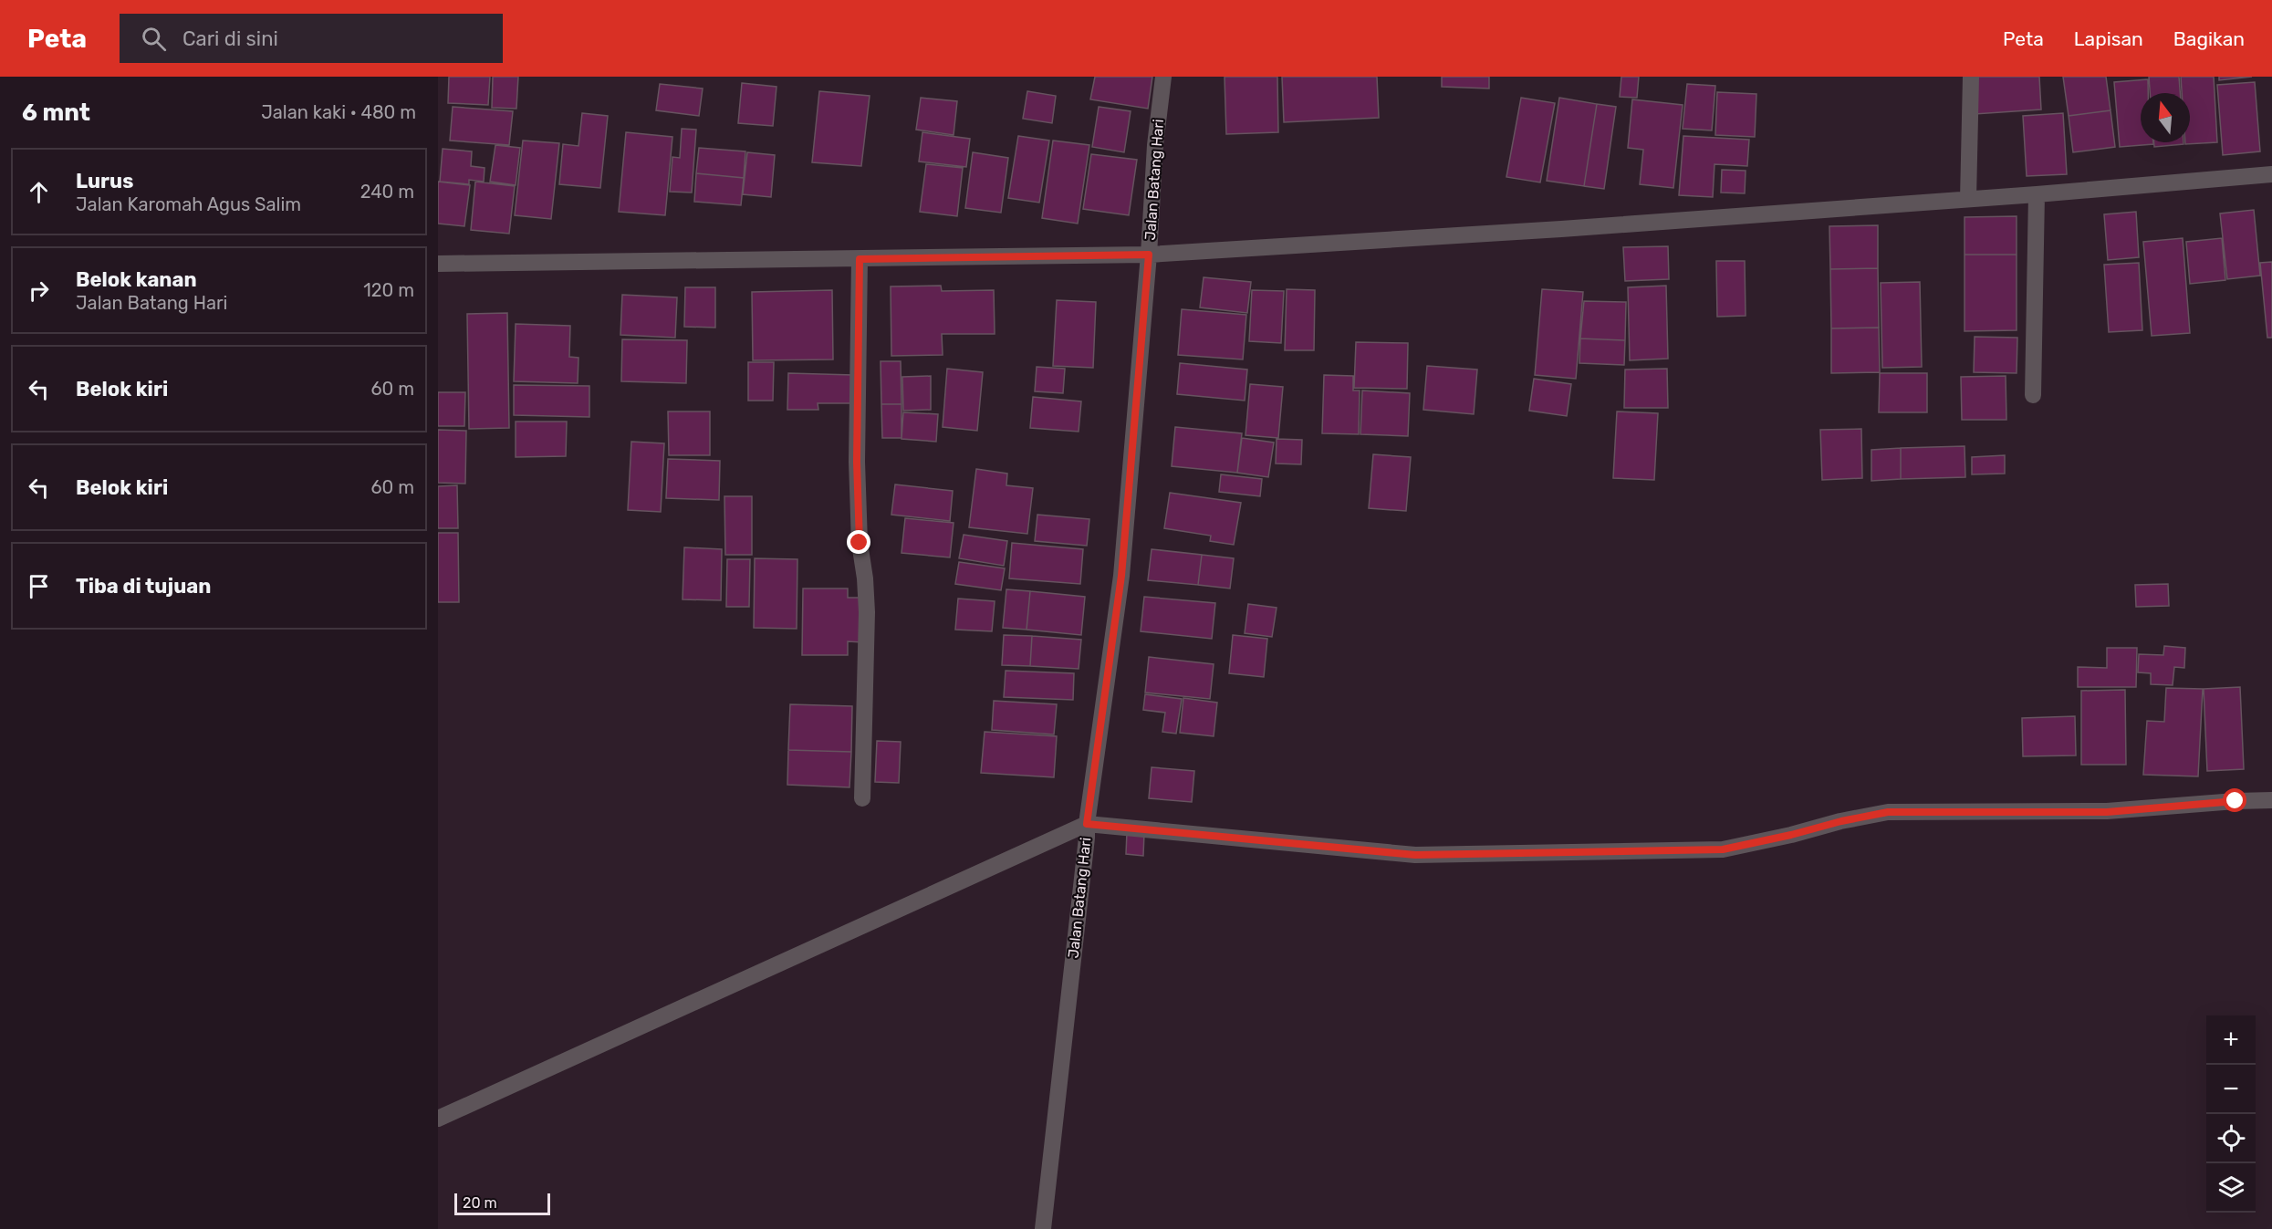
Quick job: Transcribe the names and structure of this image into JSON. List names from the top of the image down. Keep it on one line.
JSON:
{"streets":{"street":["Jalan Batang Hari"]},"scale_bar":"20 m","north":"top","page":{"header":"Peta","search":"Cari di sini","nav":["Peta","Lapisan","Bagikan"],"heading":["6 mnt","Jalan kaki · 480 m"],"list":[["Lurus","Jalan Karomah Agus Salim","240 m"],["Belok kanan","Jalan Batang Hari","120 m"],["Belok kiri","60 m"],["Belok kiri","60 m"],"Tiba di tujuan"],"map_buttons":["+","−"],"scale":"20 m"}}
